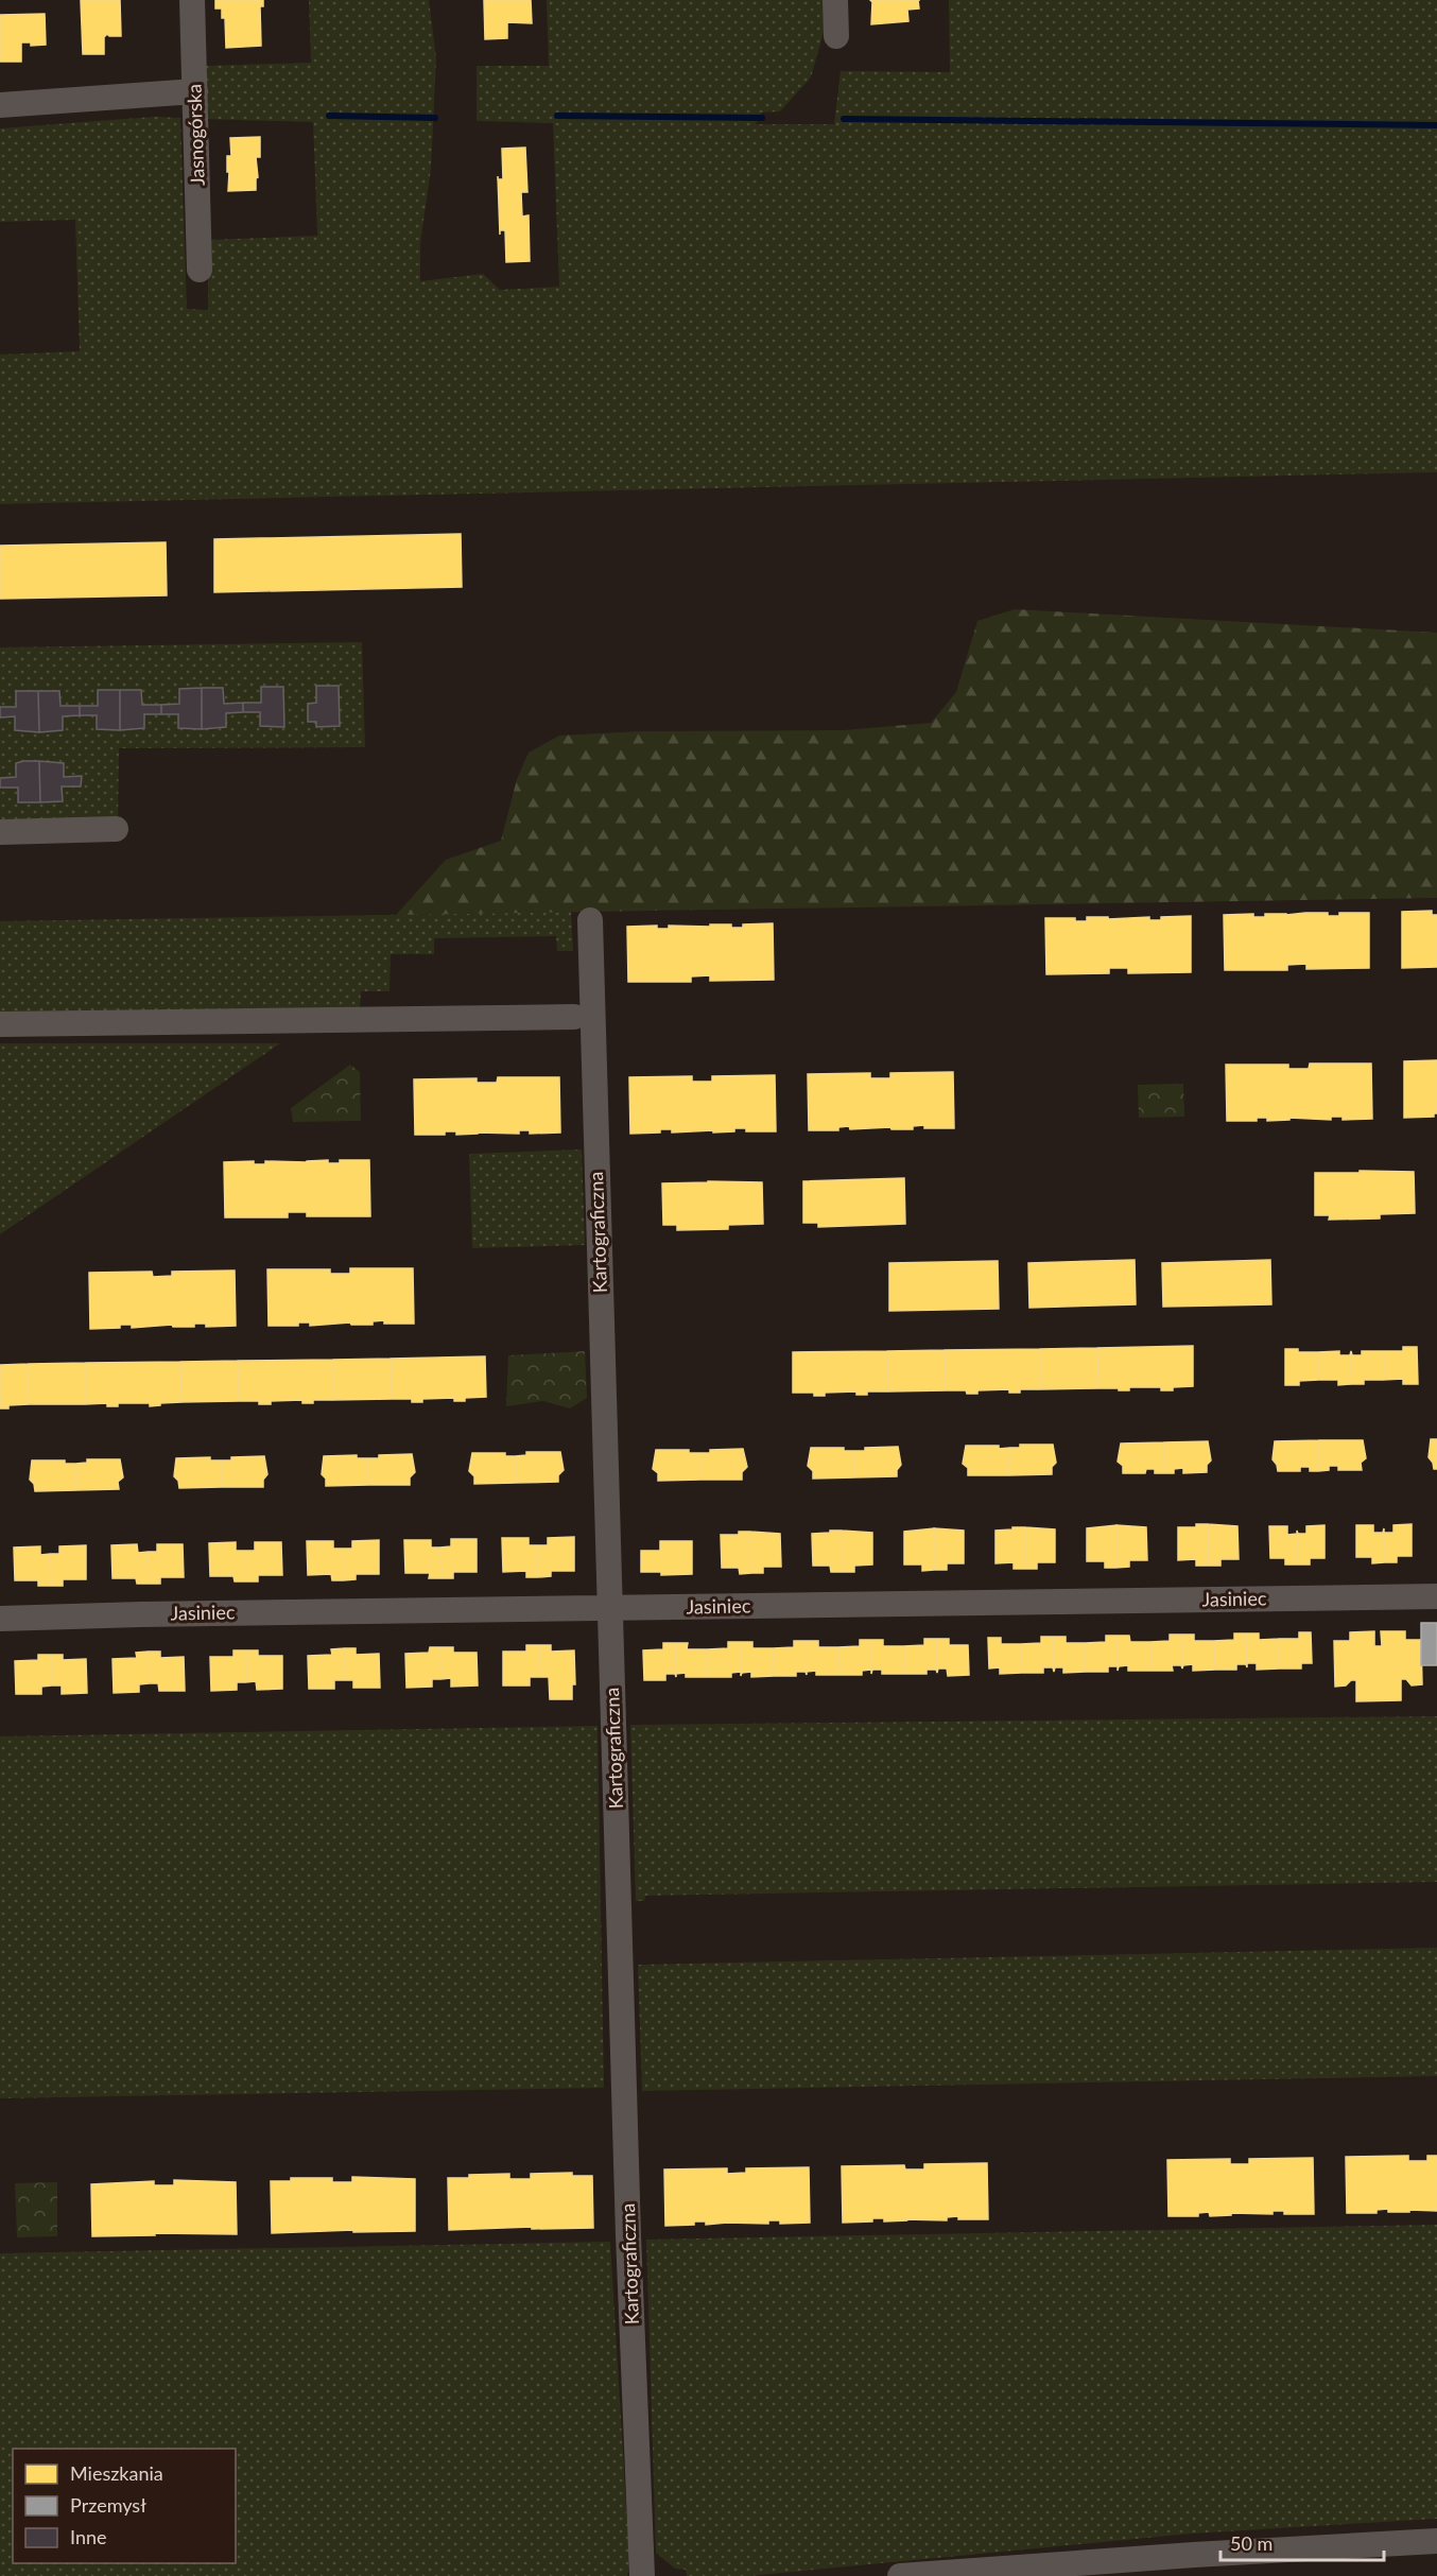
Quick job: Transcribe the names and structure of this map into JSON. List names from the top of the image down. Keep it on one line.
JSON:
{"streets":{"street":["Jasnogórska","Kartograficzna","Jasiniec"]},"crossings":[["Kartograficzna","Jasiniec"]],"legend":["Mieszkania","Przemysł","Inne"],"scale_bar":"50 m"}
